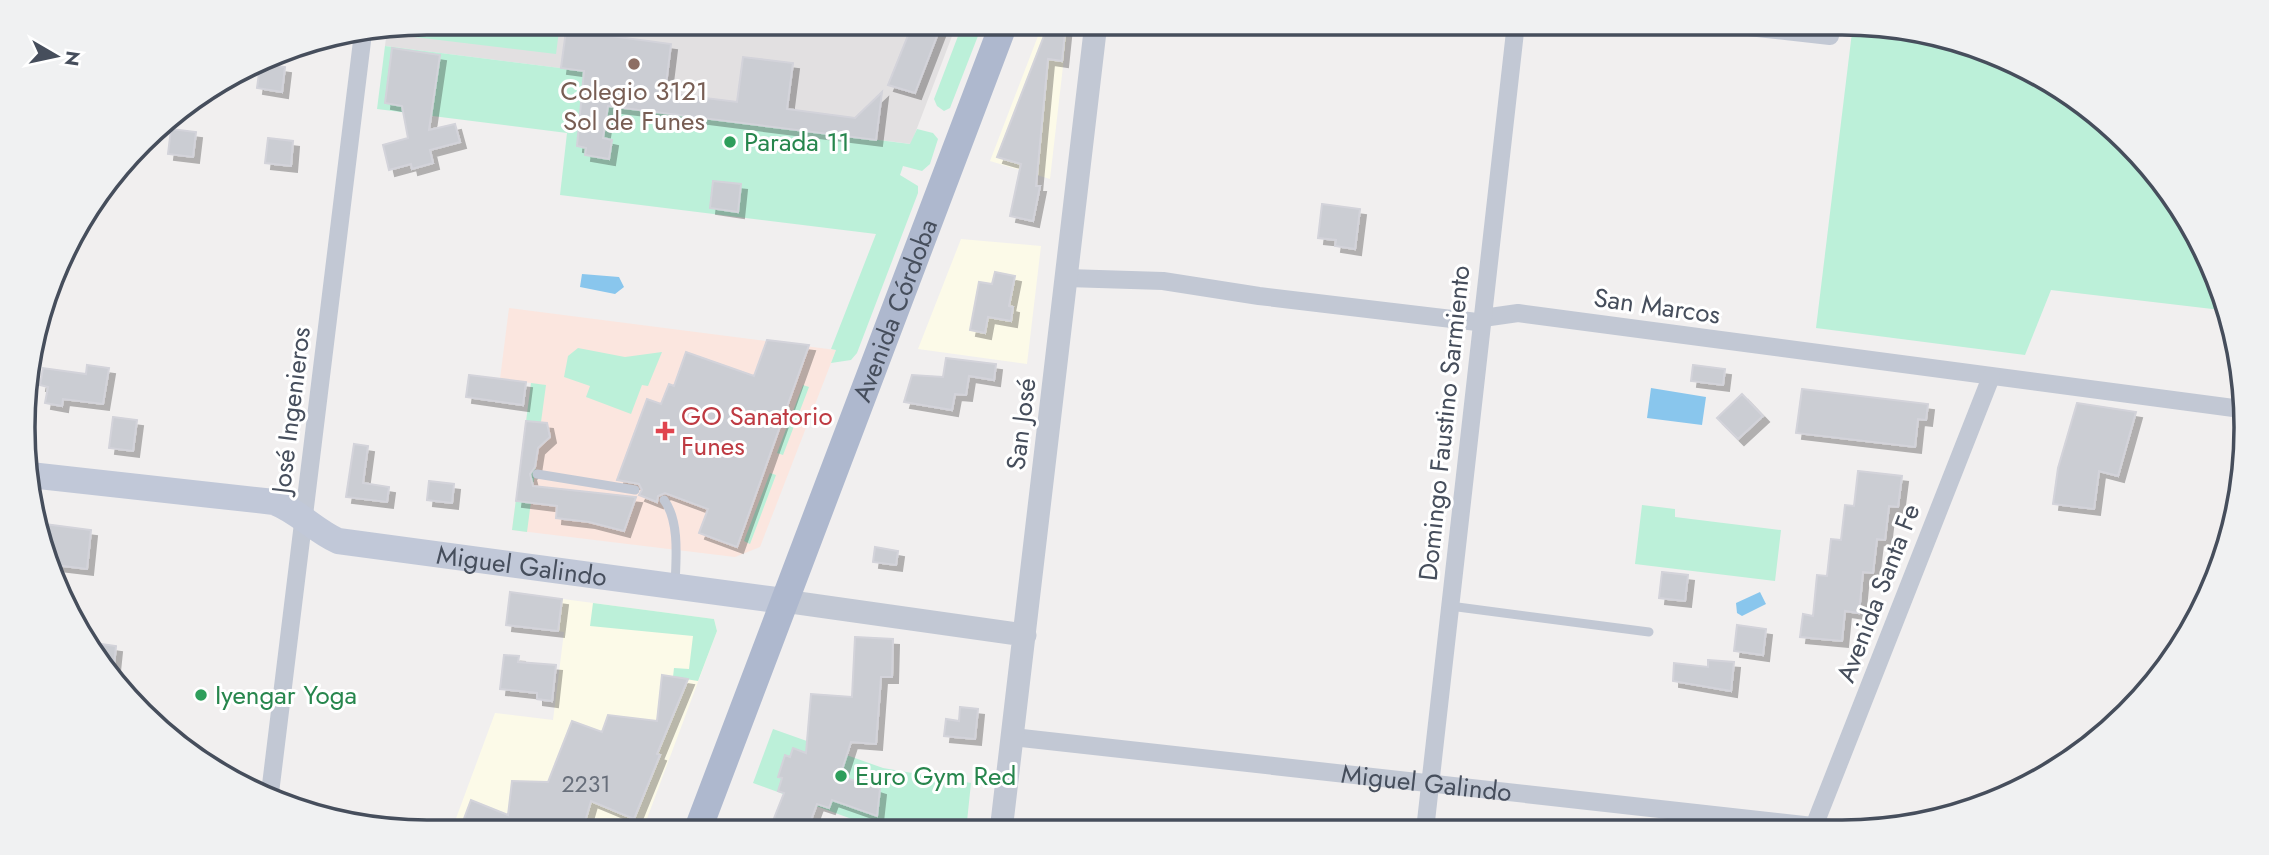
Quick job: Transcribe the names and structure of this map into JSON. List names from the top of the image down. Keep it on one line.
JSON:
{"streets":{"main road":["Avenida Córdoba","Miguel Galindo"],"street":["San Marcos","José Ingenieros","Domingo Faustino Sarmiento","San José","Avenida Santa Fe"]},"crossings":[["San Marcos","Domingo Faustino Sarmiento"],["San Marcos","San José"],["San Marcos","Avenida Santa Fe"],["Avenida Córdoba","Miguel Galindo"],["José Ingenieros","Miguel Galindo"],["Domingo Faustino Sarmiento","Miguel Galindo"],["San José","Miguel Galindo"]],"places":{"other":["Colegio 3121 Sol de Funes","Parada 11","Iyengar Yoga","Euro Gym Red"],"health":["GO Sanatorio Funes"]},"house_numbers":["2231"],"north":"right"}
